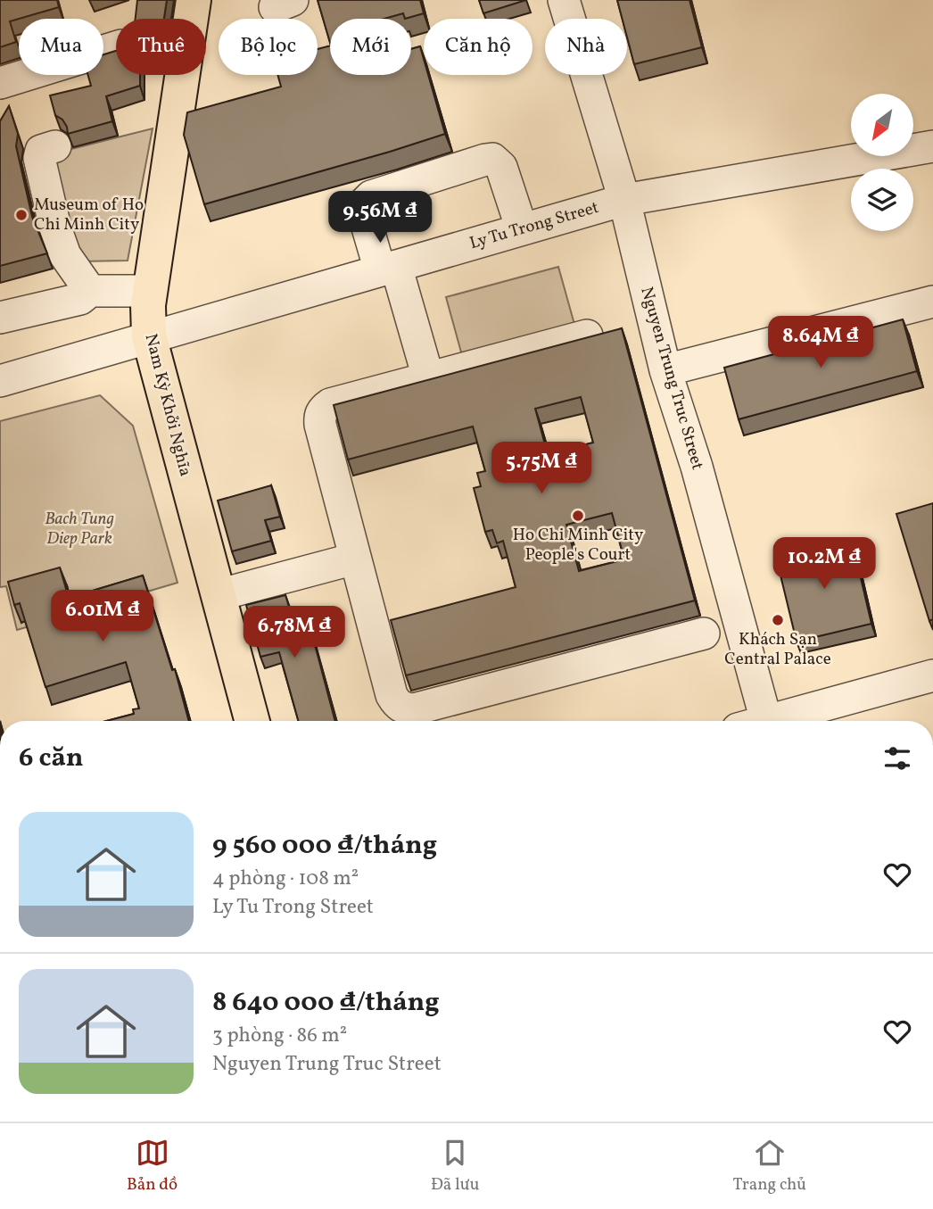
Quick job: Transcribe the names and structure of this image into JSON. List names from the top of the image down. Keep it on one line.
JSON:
{"streets":{"main road":["Nam Kỳ Khởi Nghĩa"],"street":["Ly Tu Trong Street","Nguyen Trung Truc Street"]},"crossings":[["Ly Tu Trong Street","Nguyen Trung Truc Street"],["Ly Tu Trong Street","Nam Kỳ Khởi Nghĩa"]],"parks":["Bach Tung Diep Park"],"places":["Museum of Ho Chi Minh City","Ho Chi Minh City People's Court","Khách Sạn Central Palace"],"north":"bottom left","page":{"chip":["Mua","Thuê","Bộ lọc","Mới","Căn hộ","Nhà"],"price":["9.56M ₫","8.64M ₫","5.75M ₫","10.2M ₫","6.01M ₫","6.78M ₫"],"heading":"6 căn","list":[{"name":"9 560 000 ₫/tháng","note":"4 phòng · 108 m² · Ly Tu Trong Street"},{"name":"8 640 000 ₫/tháng","note":"3 phòng · 86 m² · Nguyen Trung Truc Street"}],"tabs":["Bản đồ","Đã lưu","Trang chủ"]}}
